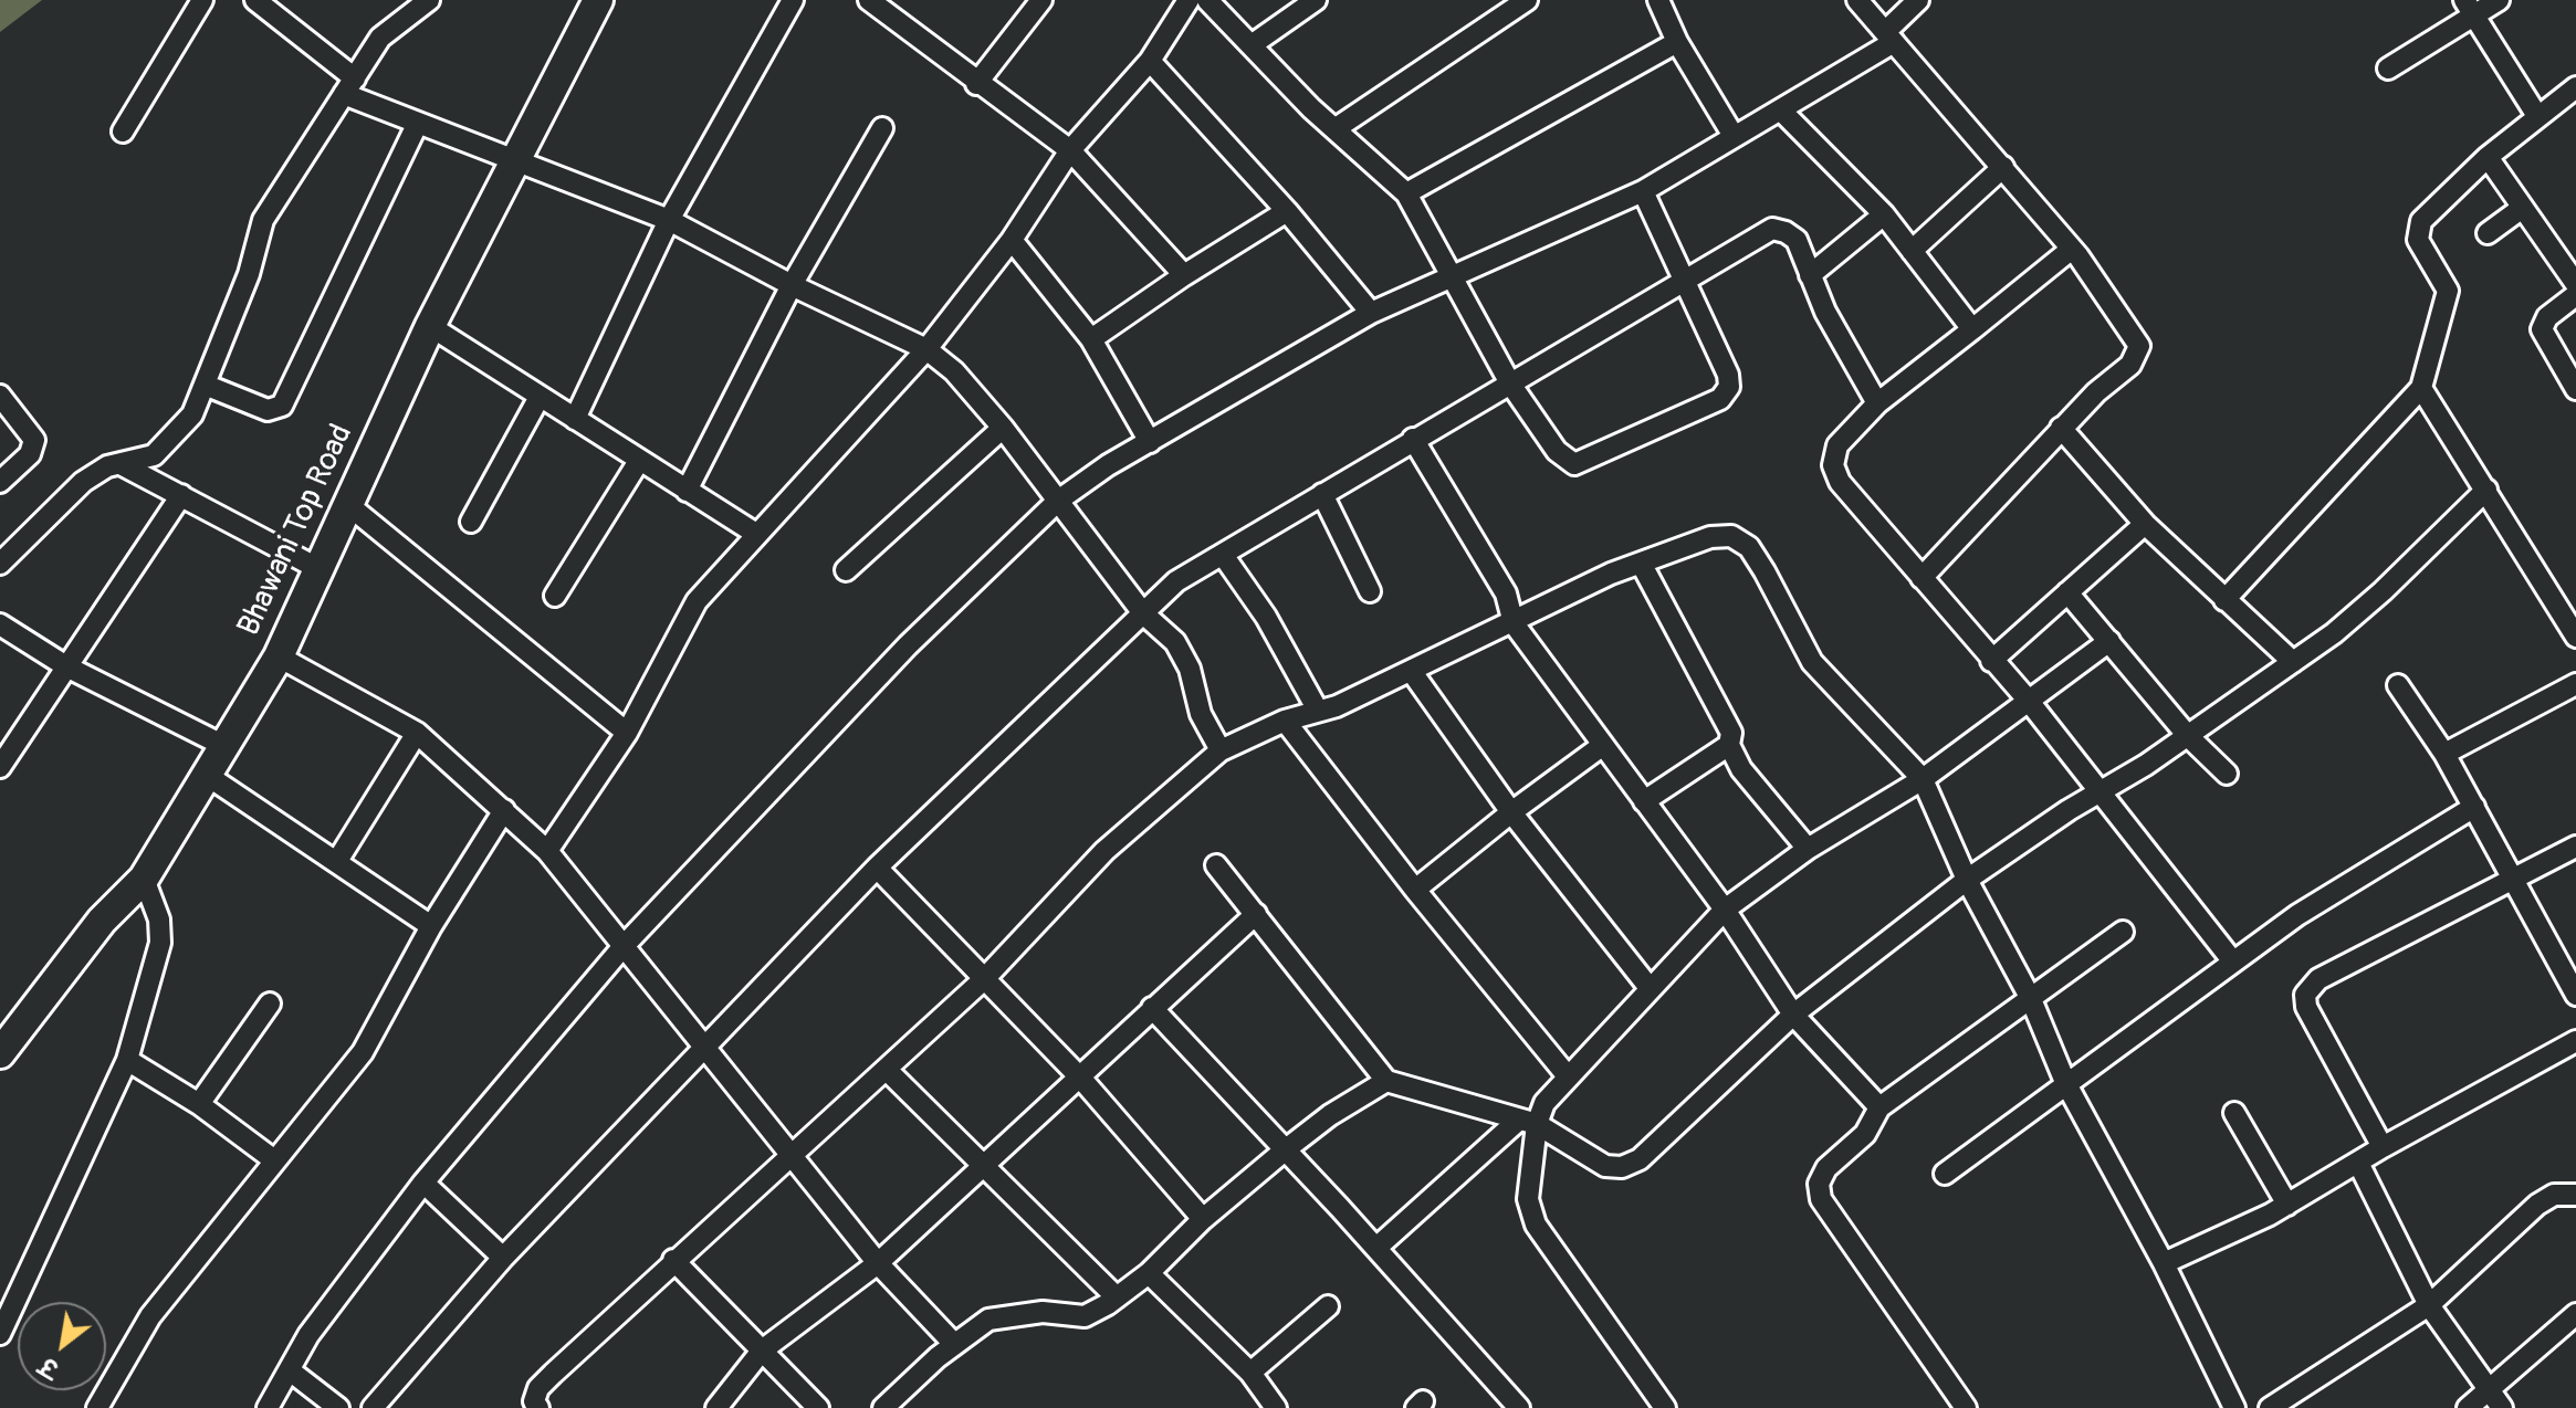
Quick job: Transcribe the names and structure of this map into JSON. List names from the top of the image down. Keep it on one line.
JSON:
{"streets":{"street":["Bhawani Top Road"]},"north":"bottom left"}
